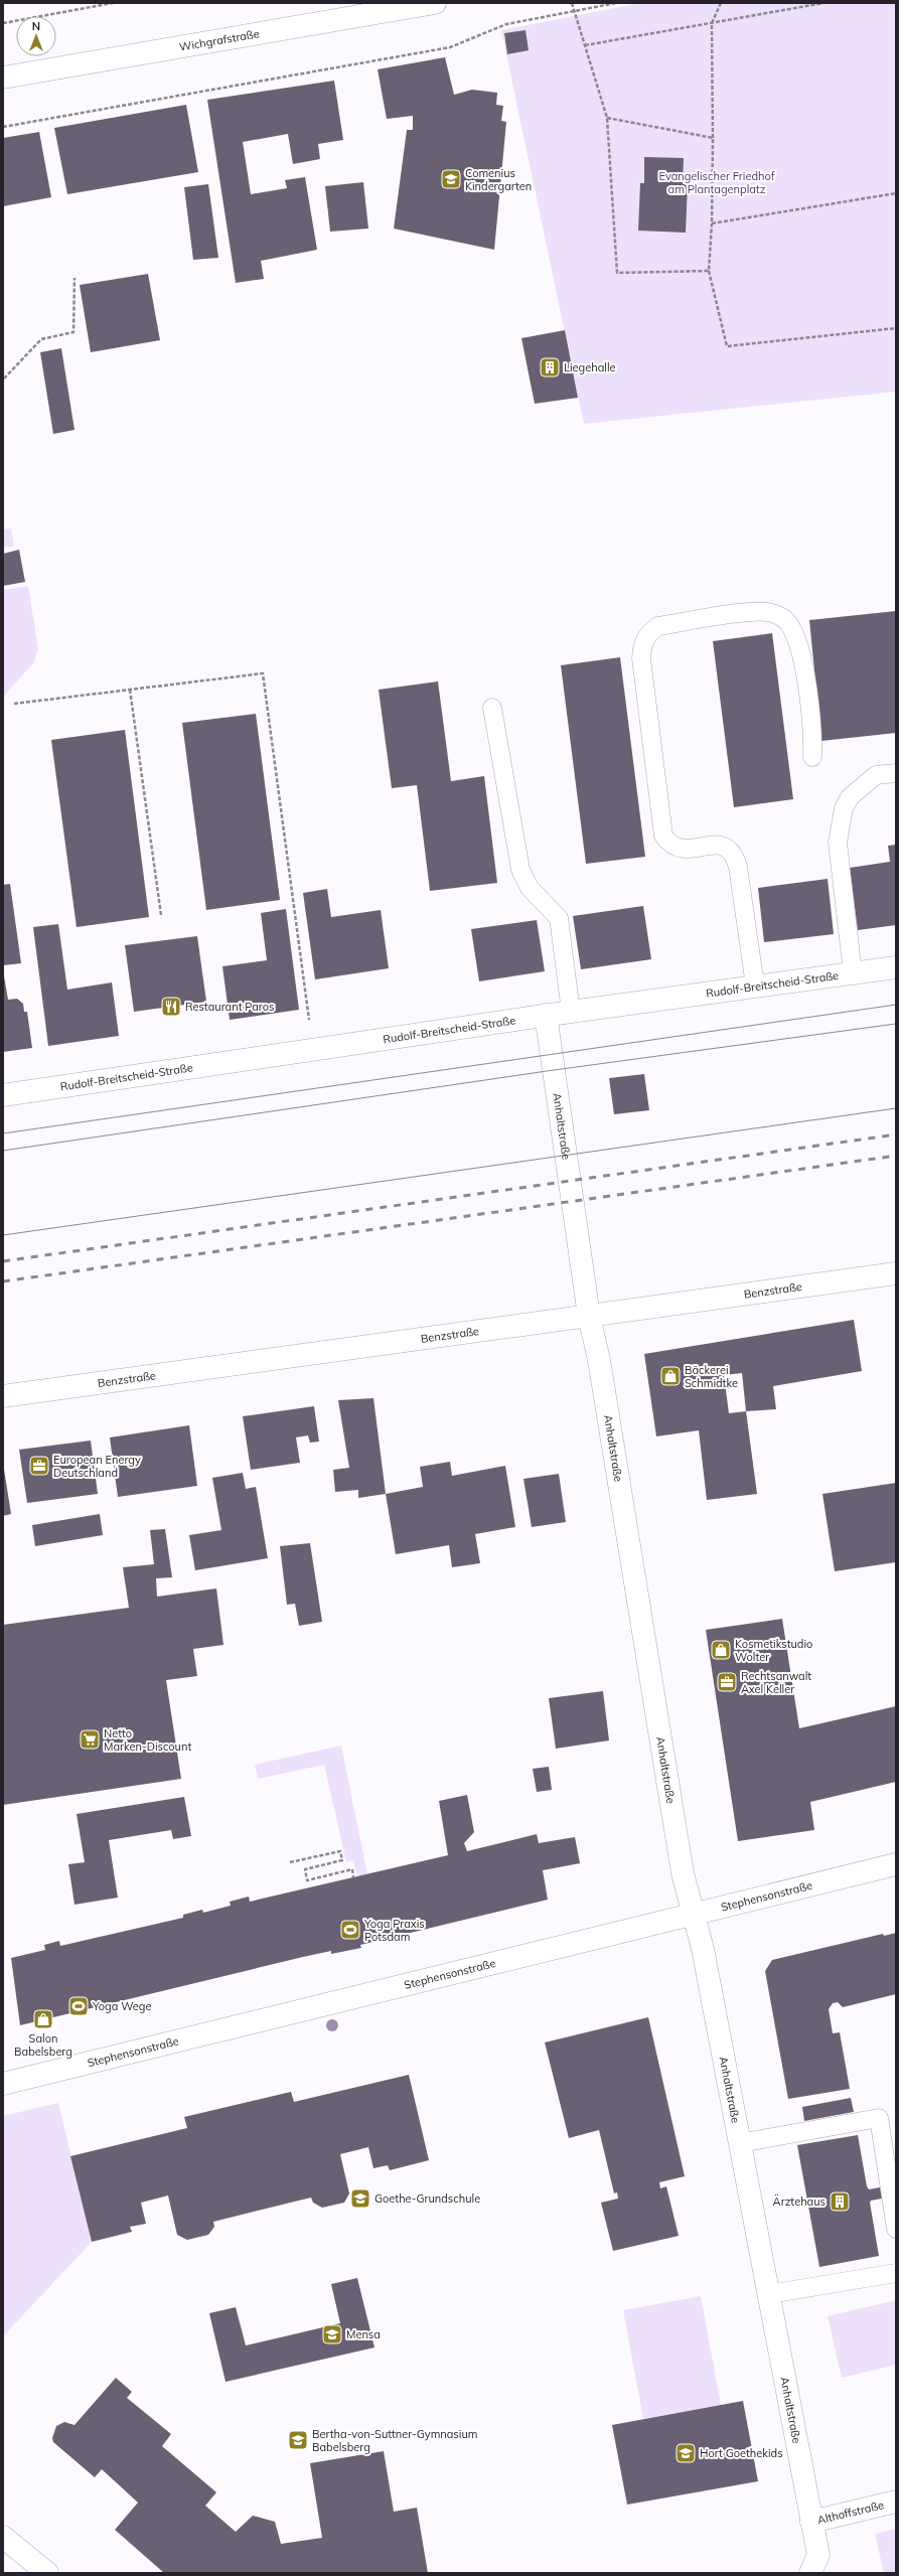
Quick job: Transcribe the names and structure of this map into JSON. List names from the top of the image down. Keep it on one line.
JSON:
{"streets":{"street":["Wichgrafstraße","Rudolf-Breitscheid-Straße","Anhaltstraße","Benzstraße","Stephensonstraße","Althoffstraße"]},"crossings":[["Rudolf-Breitscheid-Straße","Anhaltstraße"],["Anhaltstraße","Benzstraße"],["Anhaltstraße","Stephensonstraße"],["Anhaltstraße","Althoffstraße"]],"parks":["Evangelischer Friedhof am Plantagenplatz"],"places":{"school or university":["Comenius Kindergarten","Goethe-Grundschule","Mensa","Bertha-von-Suttner-Gymnasium Babelsberg","Hort Goethekids"],"building":["Liegehalle","Ärztehaus"],"restaurant":["Restaurant Paros"],"shop":["Bäckerei Schmidtke","Kosmetikstudio Wolter","Salon Babelsberg"],"office":["European Energy Deutschland","Rechtsanwalt Axel Keller"],"supermarket":["Netto Marken-Discount"],"sports":["Yoga Praxis Potsdam","Yoga Wege"]},"north":"top"}
